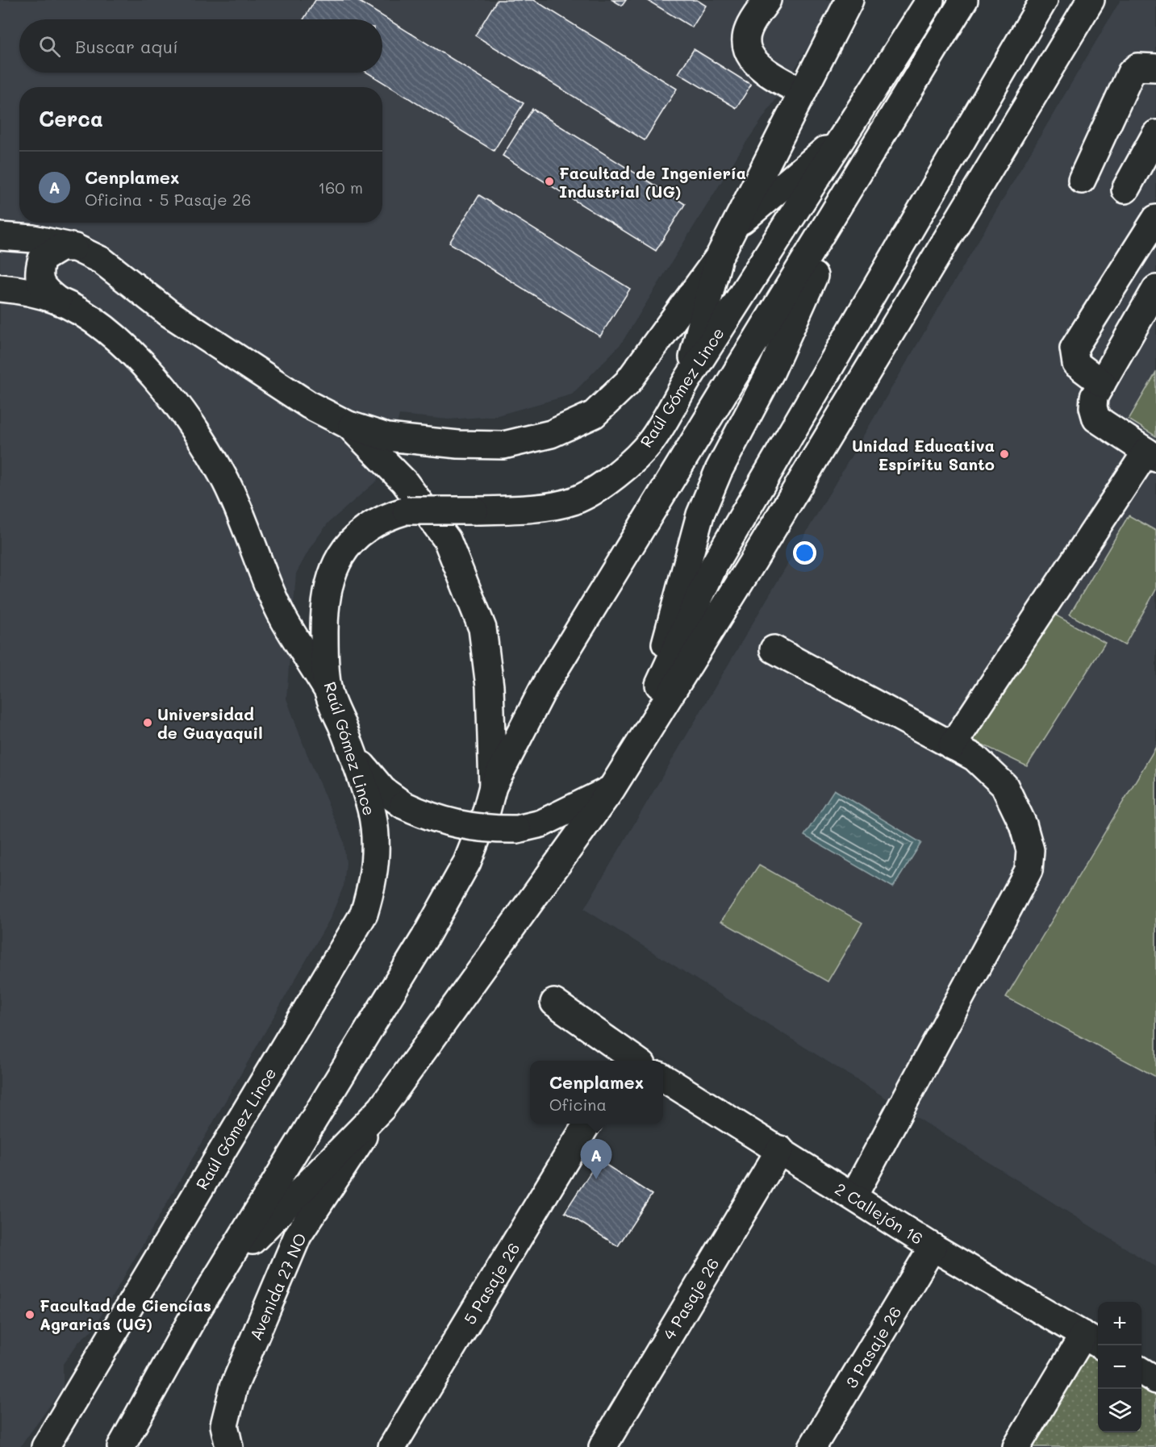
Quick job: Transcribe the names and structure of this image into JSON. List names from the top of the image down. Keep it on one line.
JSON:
{"streets":{"main road":["Raúl Gómez Lince","2 Callejón 16","5 Pasaje 26","Avenida 27 NO","4 Pasaje 26","3 Pasaje 26"]},"crossings":[["2 Callejón 16","4 Pasaje 26"],["2 Callejón 16","3 Pasaje 26"]],"places":["Facultad de Ingeniería Industrial (UG)","Unidad Educativa Espíritu Santo","Universidad de Guayaquil","Facultad de Ciencias Agrarias (UG)"],"page":{"search":"Buscar aquí","heading":"Cerca","list":[{"mark":"A","name":"Cenplamex","note":"Oficina · 5 Pasaje 26","value":"160 m"}],"popup":["Cenplamex","Oficina"],"pins":"A","map_buttons":["+","−"]}}
